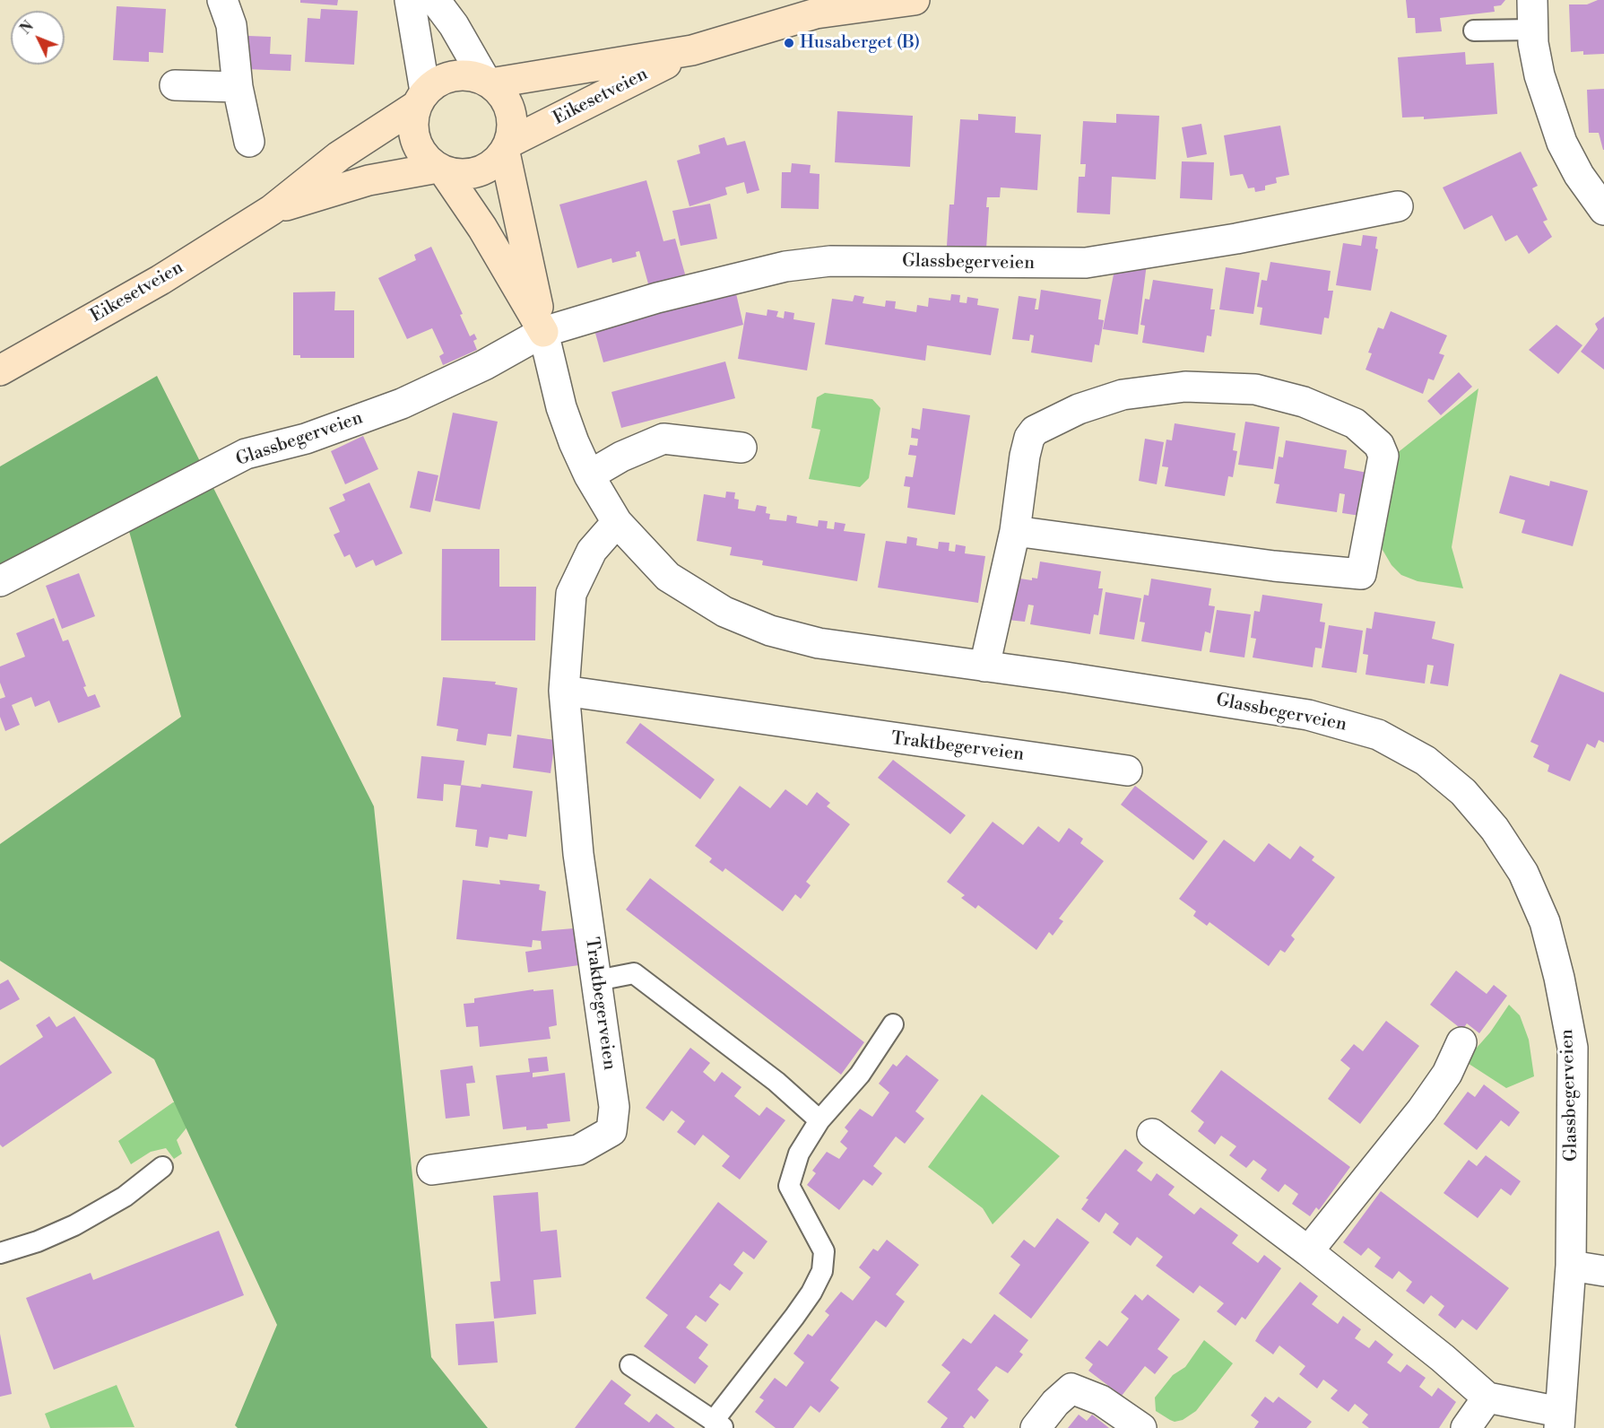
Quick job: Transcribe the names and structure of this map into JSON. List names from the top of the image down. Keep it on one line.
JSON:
{"streets":{"main road":["Eikesetveien","Glassbegerveien"],"street":["Traktbegerveien"]},"crossings":[["Eikesetveien","Glassbegerveien"],["Glassbegerveien","Traktbegerveien"]],"places":["Husaberget (B)"],"north":"top left"}
